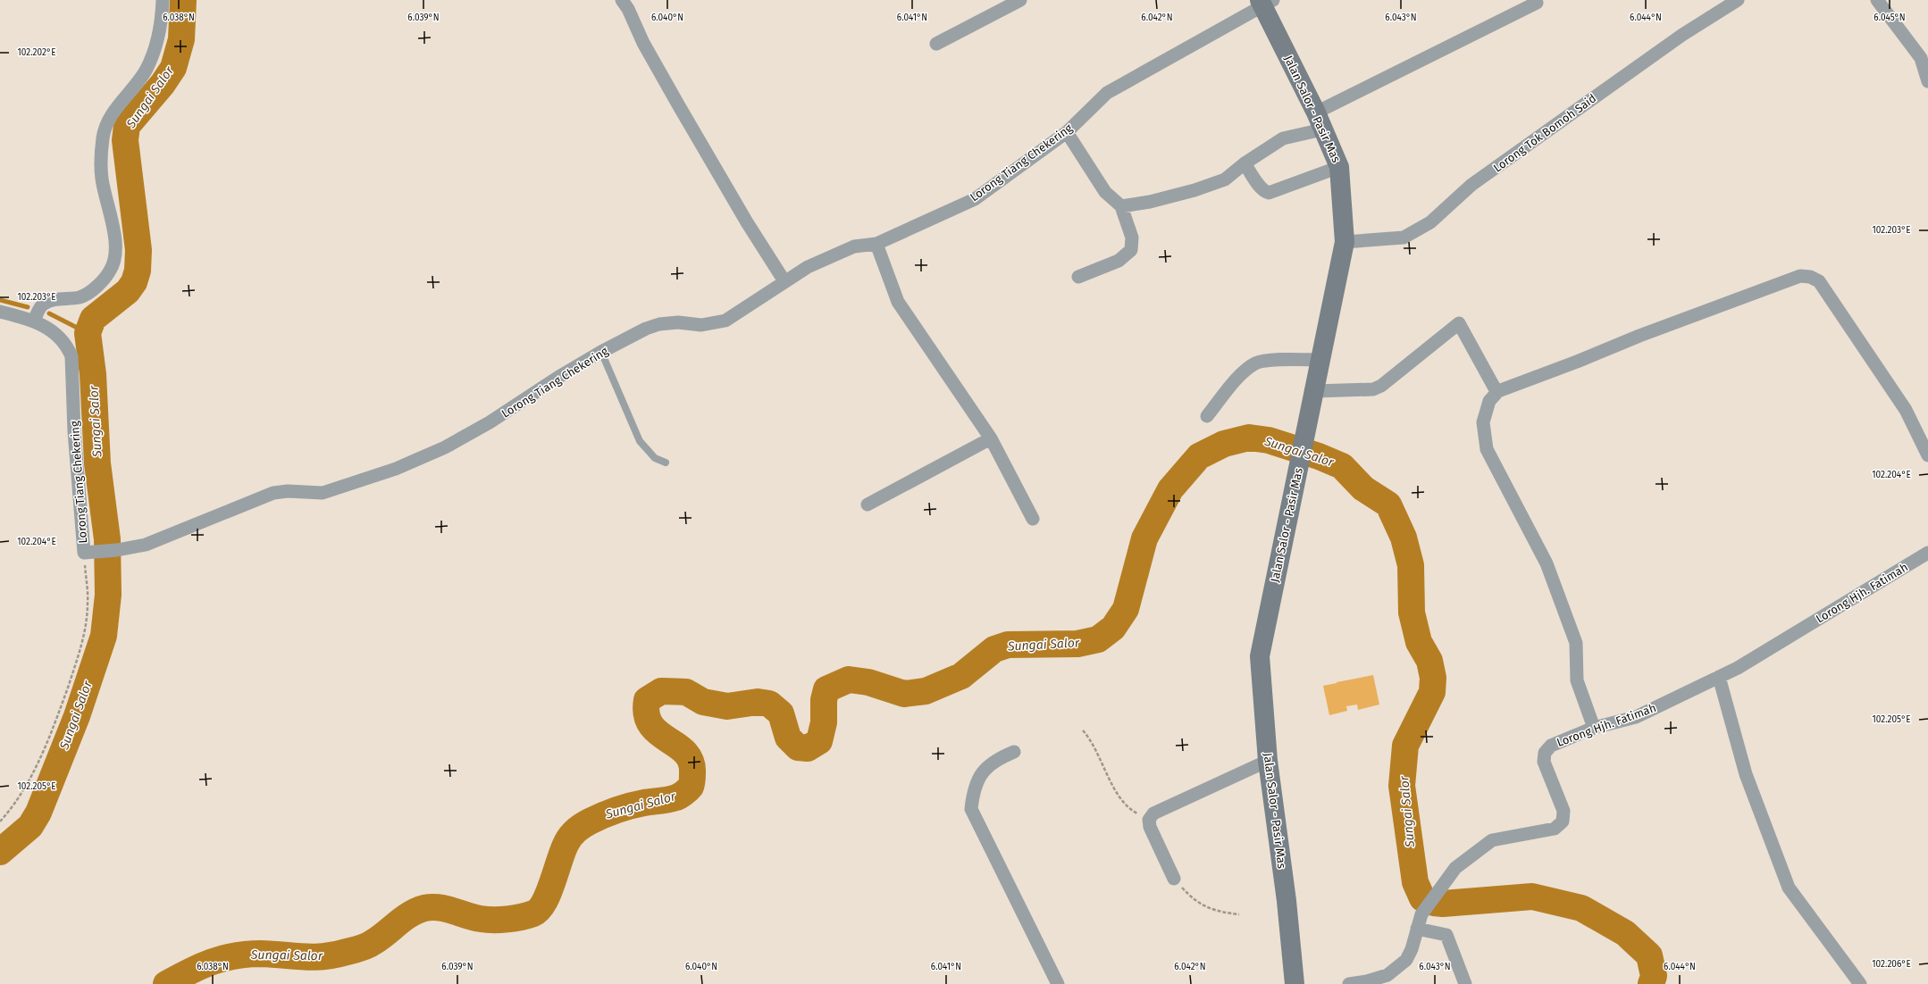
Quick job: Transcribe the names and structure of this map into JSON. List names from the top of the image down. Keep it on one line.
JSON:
{"streets":{"main road":["Jalan Salor - Pasir Mas"],"street":["Lorong Tok Bomoh Said","Lorong Tiang Chekering","Lorong Hjh. Fatimah"]},"crossings":[["Jalan Salor - Pasir Mas","Lorong Tok Bomoh Said"],["Jalan Salor - Pasir Mas","Lorong Tiang Chekering"]],"water":["Sungai Salor"],"coordinates":["6.038°N","6.039°N","6.040°N","6.041°N","6.042°N","6.043°N","6.044°N","6.045°N","102.202°E","102.203°E","102.204°E","102.205°E","102.206°E"]}
